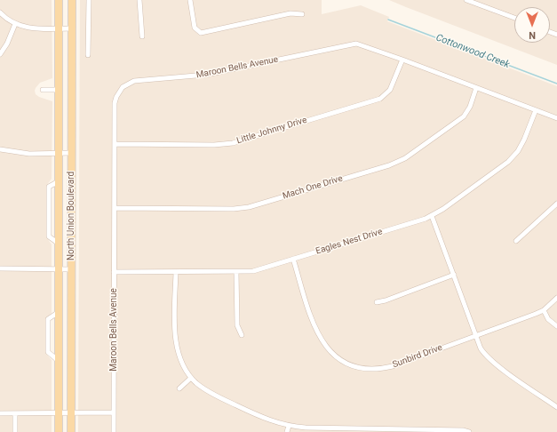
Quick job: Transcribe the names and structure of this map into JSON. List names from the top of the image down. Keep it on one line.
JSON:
{"streets":{"main road":["North Union Boulevard"],"street":["Maroon Bells Avenue","Little Johnny Drive","Mach One Drive","Eagles Nest Drive","Sunbird Drive"]},"crossings":[["Maroon Bells Avenue","Little Johnny Drive"],["Maroon Bells Avenue","Mach One Drive"],["Maroon Bells Avenue","Eagles Nest Drive"],["Eagles Nest Drive","Sunbird Drive"]],"water":["Cottonwood Creek"],"north":"bottom"}
